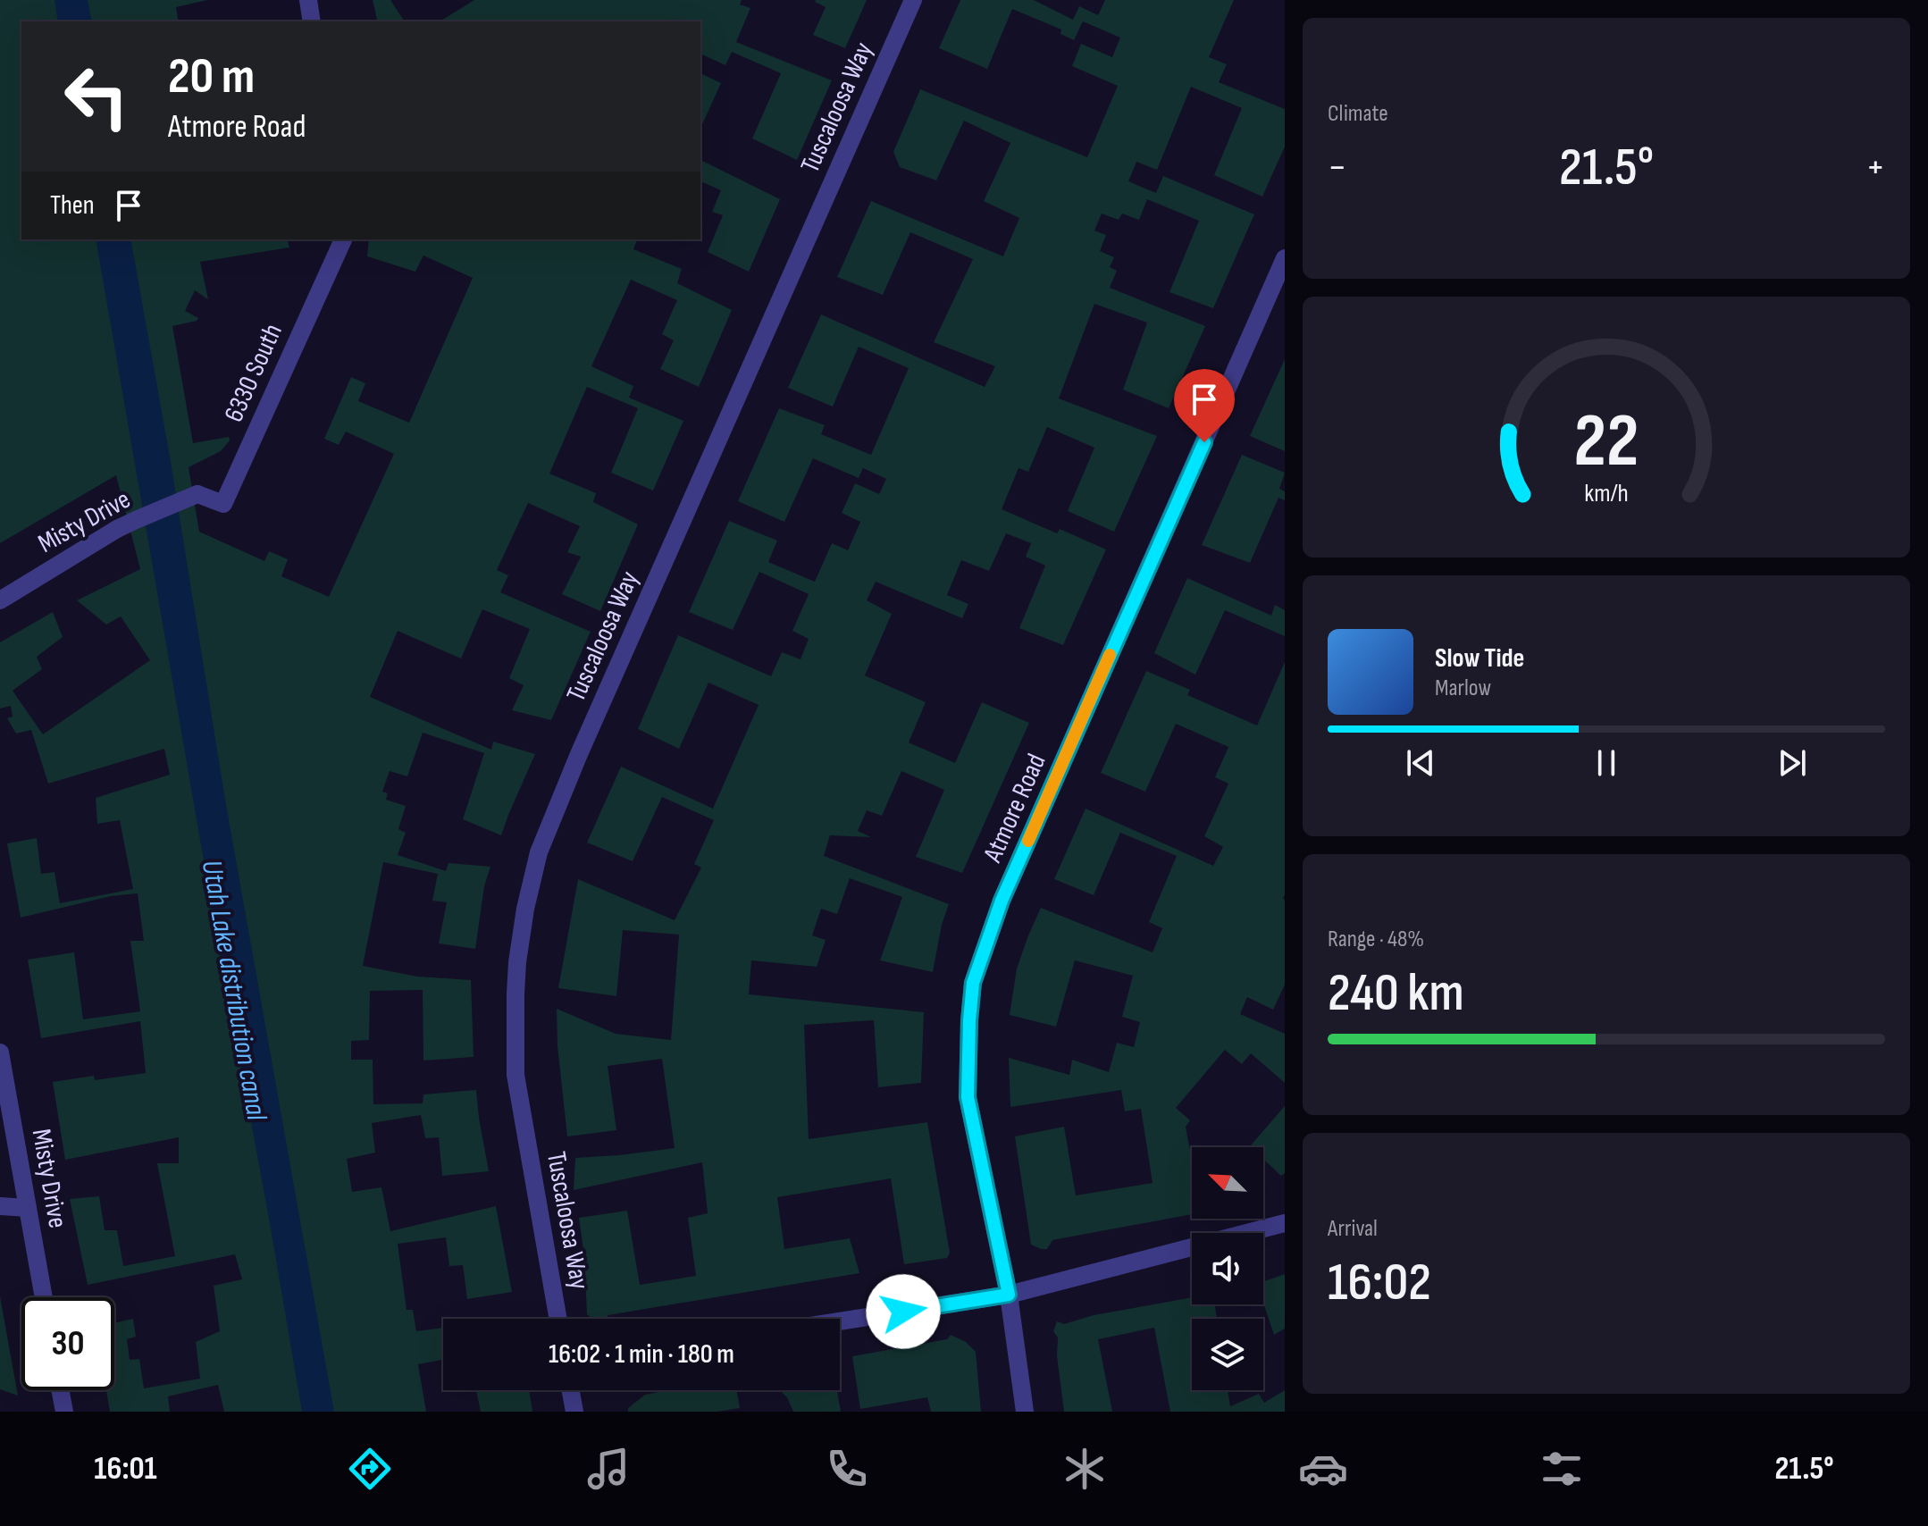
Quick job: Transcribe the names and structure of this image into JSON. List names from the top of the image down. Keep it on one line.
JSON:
{"streets":{"street":["Tuscaloosa Way","6330 South","Misty Drive","Atmore Road"]},"crossings":[["6330 South","Misty Drive"]],"water":["Utah Lake distribution canal"],"north":"top left","page":{"tile":["Climate",["Range · 48%","240 km"],["Arrival","16:02"]],"turn":["20 m","Atmore Road"],"heat":["−","21.5°","+"],"then":"Then","song":["Slow Tide","Marlow"],"limit":"30","trip":"16:02 · 1 min · 180 m","tabs":["16:01","21.5°"],"gauge":["22","km/h"]}}
